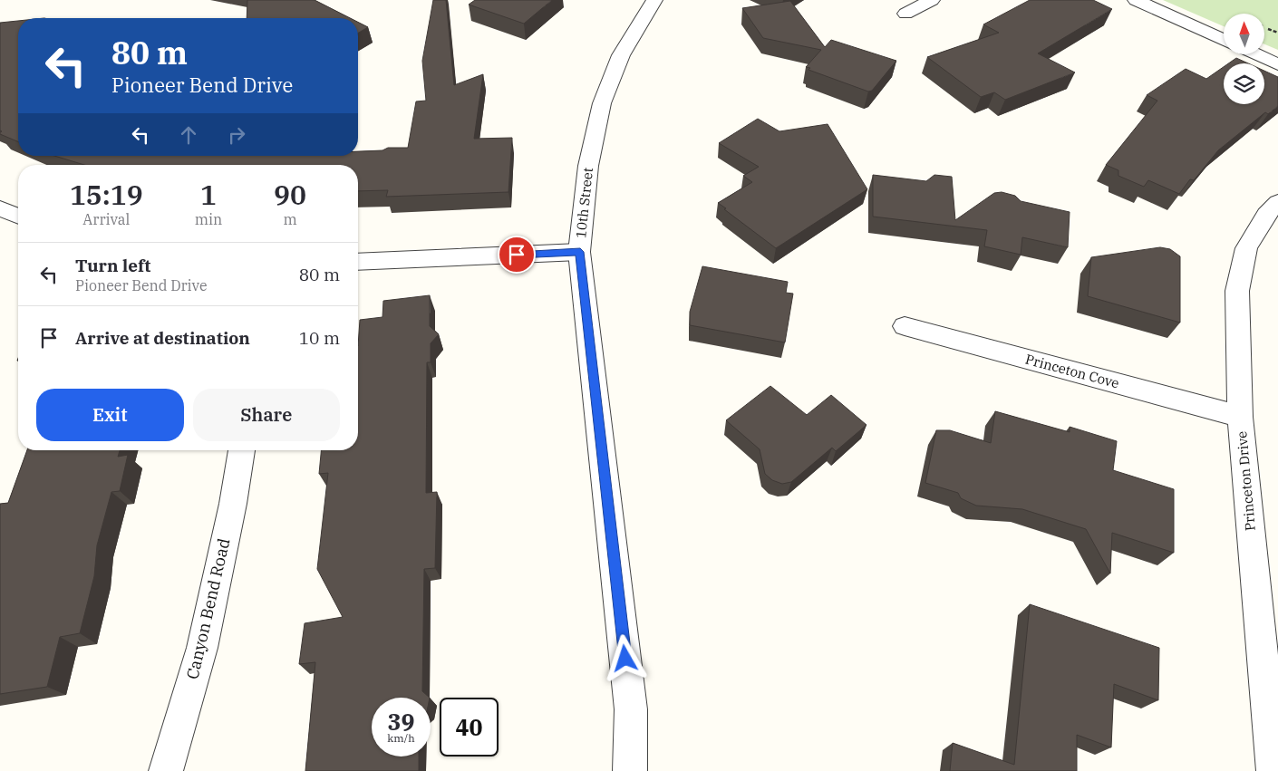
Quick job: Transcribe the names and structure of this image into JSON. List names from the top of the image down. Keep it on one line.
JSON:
{"streets":{"street":["10th Street","Princeton Cove","Princeton Drive","Canyon Bend Road"]},"crossings":[["Princeton Cove","Princeton Drive"]],"north":"top","page":{"turn":["80 m","Pioneer Bend Drive"],"eta":["15:19","Arrival","1","min","90","m"],"list":[{"name":"Turn left","note":"Pioneer Bend Drive","value":"80 m"},{"name":"Arrive at destination","value":"10 m"}],"buttons":["Exit","Share"],"speed":"39 km/h","limit":"40"}}
